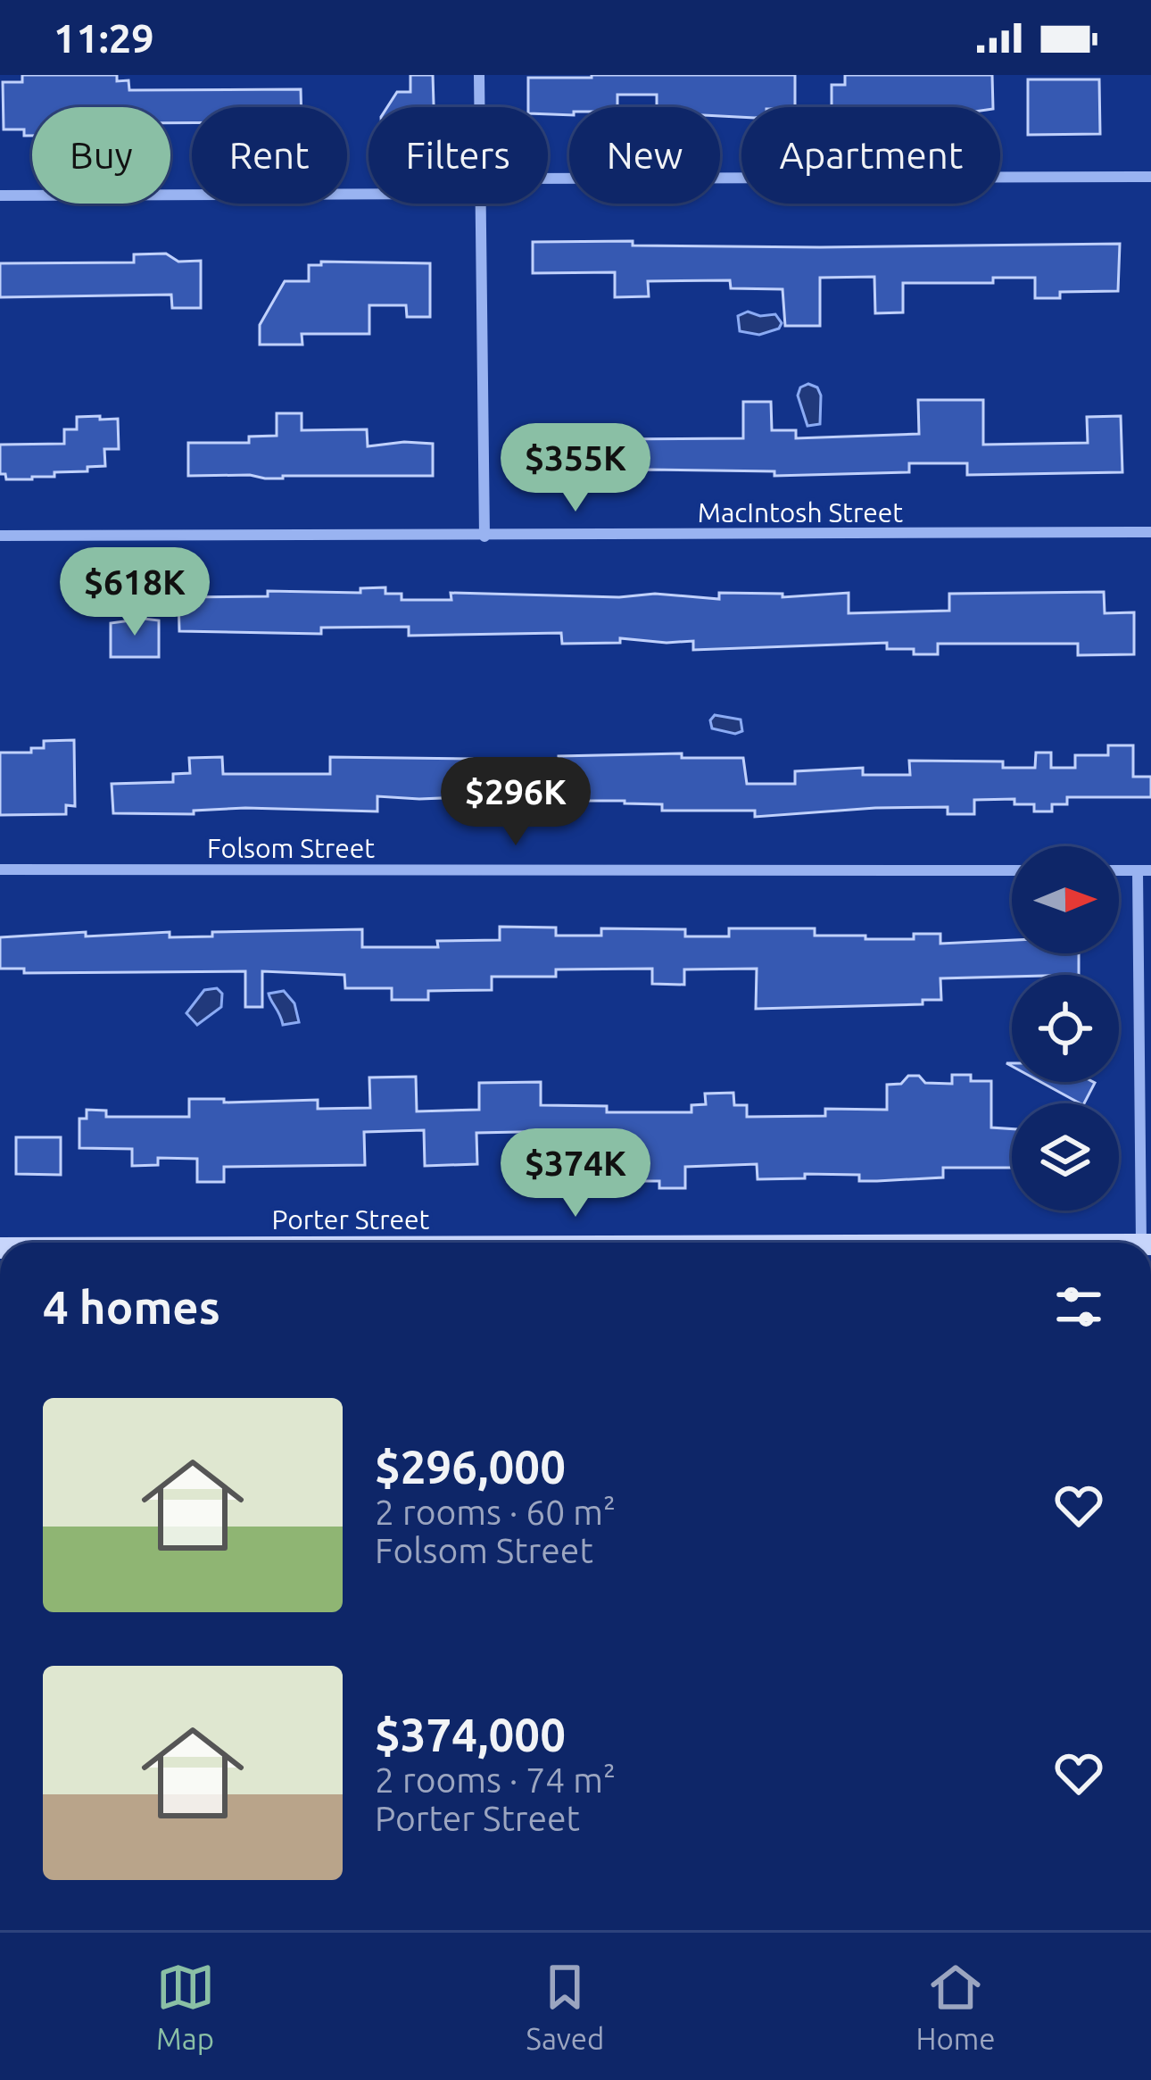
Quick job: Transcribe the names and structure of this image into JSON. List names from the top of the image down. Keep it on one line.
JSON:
{"streets":{"street":["MacIntosh Street","Folsom Street"]},"north":"right","page":{"status":"11:29","chip":["Buy","Rent","Filters","New","Apartment"],"price":["$355K","$618K","$296K","$374K"],"heading":"4 homes","list":[{"name":"$296,000","note":"2 rooms · 60 m² · Folsom Street"},{"name":"$374,000","note":"2 rooms · 74 m² · Porter Street"}],"tabs":["Map","Saved","Home"]}}
